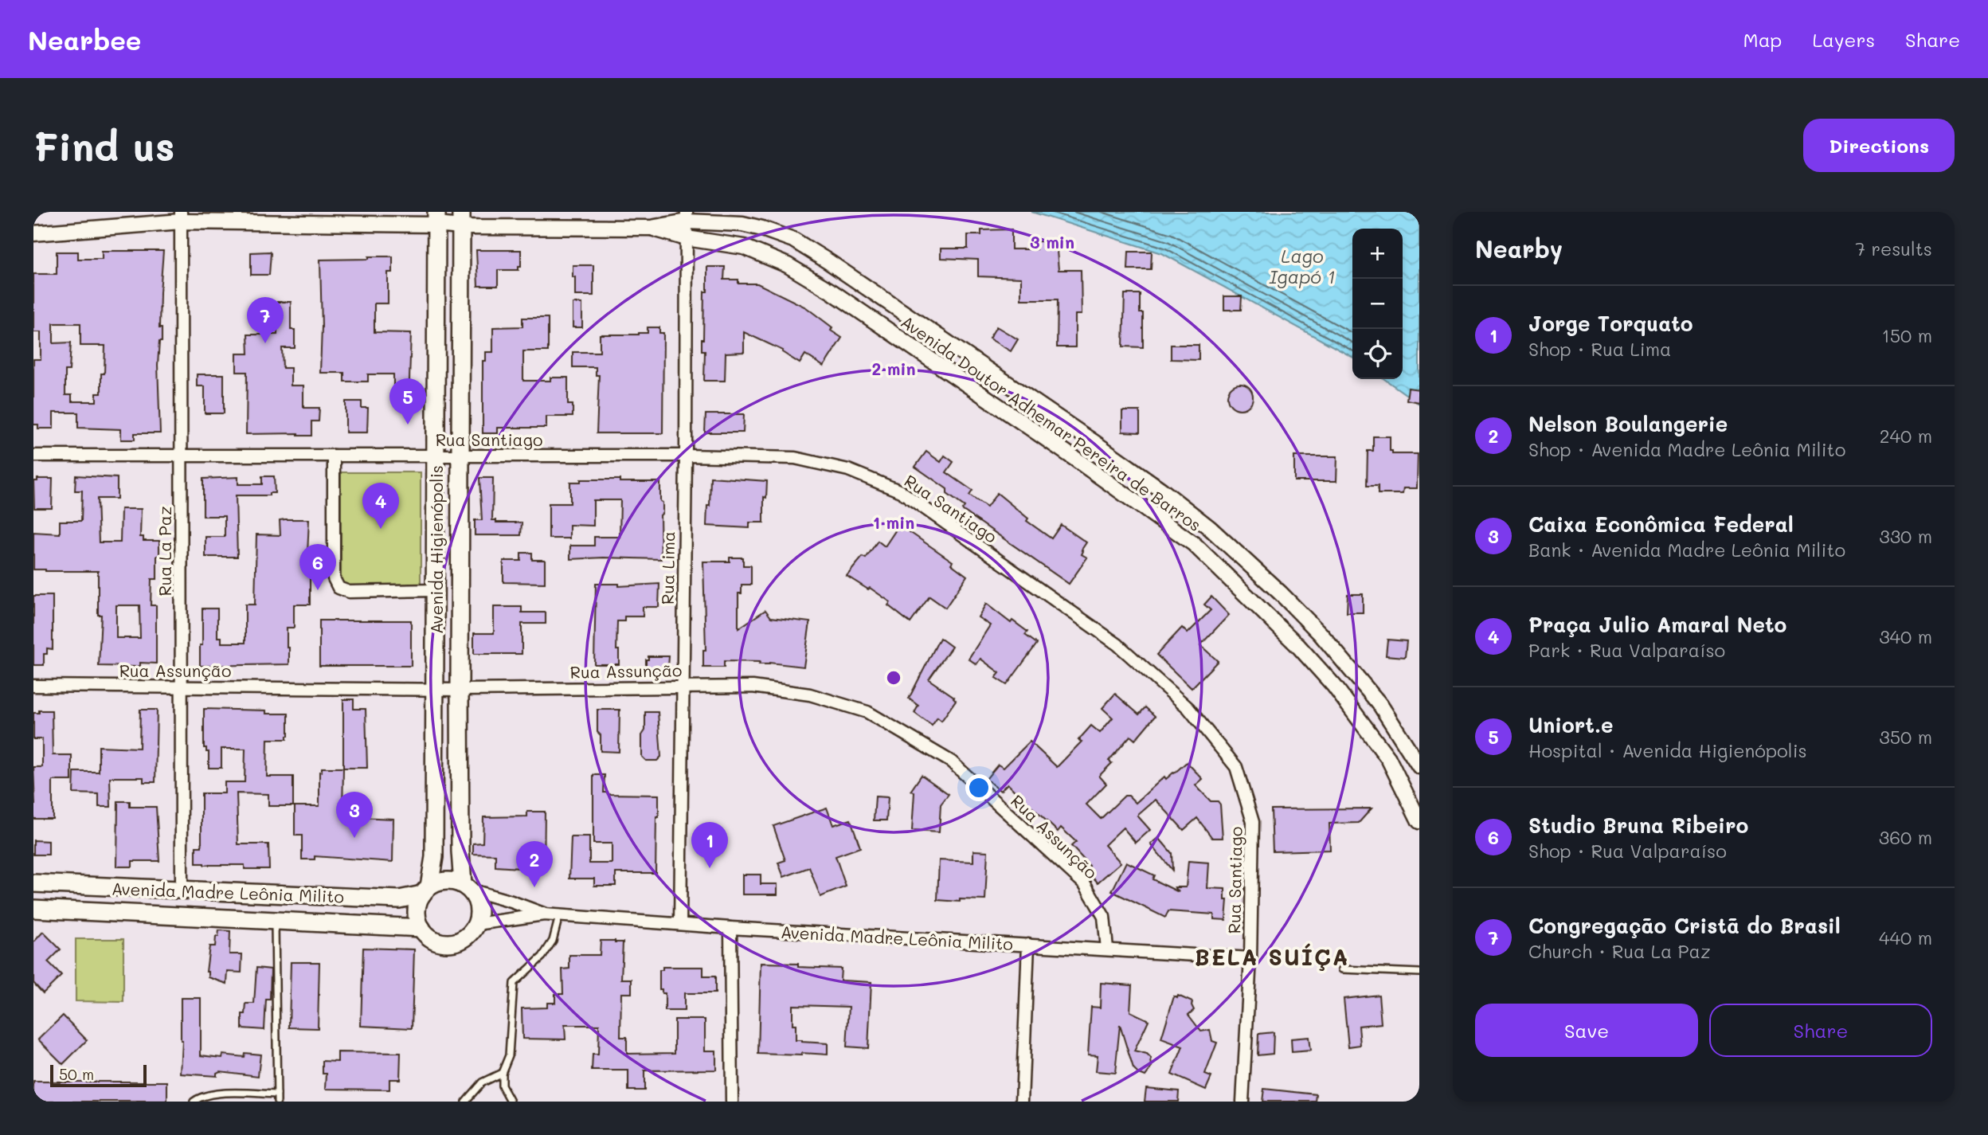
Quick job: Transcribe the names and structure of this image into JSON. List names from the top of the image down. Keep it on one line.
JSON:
{"streets":{"main road":["Avenida Higienópolis","Avenida Madre Leônia Milito"],"street":["Avenida Doutor Adhemar Pereira de Barros","Rua Santiago","Rua La Paz","Rua Lima","Rua Assunção"]},"crossings":[["Avenida Doutor Adhemar Pereira de Barros","Rua Lima"],["Rua Santiago","Avenida Higienópolis"],["Rua Santiago","Rua La Paz"],["Rua Santiago","Rua Lima"],["Rua Santiago","Avenida Madre Leônia Milito"],["Avenida Higienópolis","Rua Assunção"],["Avenida Higienópolis","Avenida Madre Leônia Milito"],["Rua La Paz","Rua Assunção"],["Rua La Paz","Avenida Madre Leônia Milito"],["Rua Lima","Rua Assunção"],["Rua Lima","Avenida Madre Leônia Milito"],["Rua Assunção","Avenida Madre Leônia Milito"]],"districts":["BELA SUÍÇA"],"water":["Lago Igapó 1"],"scale_bar":"50 m","page":{"header":"Nearbee","nav":["Map","Layers","Share"],"buttons":["Directions",["Save","Share"]],"title":"Find us","heading":["Nearby","7 results"],"map_buttons":["+","−"],"list":[{"mark":"1","name":"Jorge Torquato","note":"Shop · Rua Lima","value":"150 m"},{"mark":"2","name":"Nelson Boulangerie","note":"Shop · Avenida Madre Leônia Milito","value":"240 m"},{"mark":"3","name":"Caixa Econômica Federal","note":"Bank · Avenida Madre Leônia Milito","value":"330 m"},{"mark":"4","name":"Praça Julio Amaral Neto","note":"Park · Rua Valparaíso","value":"340 m"},{"mark":"5","name":"Uniort.e","note":"Hospital · Avenida Higienópolis","value":"350 m"},{"mark":"6","name":"Studio Bruna Ribeiro","note":"Shop · Rua Valparaíso","value":"360 m"},{"mark":"7","name":"Congregação Cristã do Brasil","note":"Church · Rua La Paz","value":"440 m"}],"pins":["7","5","4","6","3","1","2"],"scale":"50 m"},"rings":["3 min","2 min","1 min"]}
